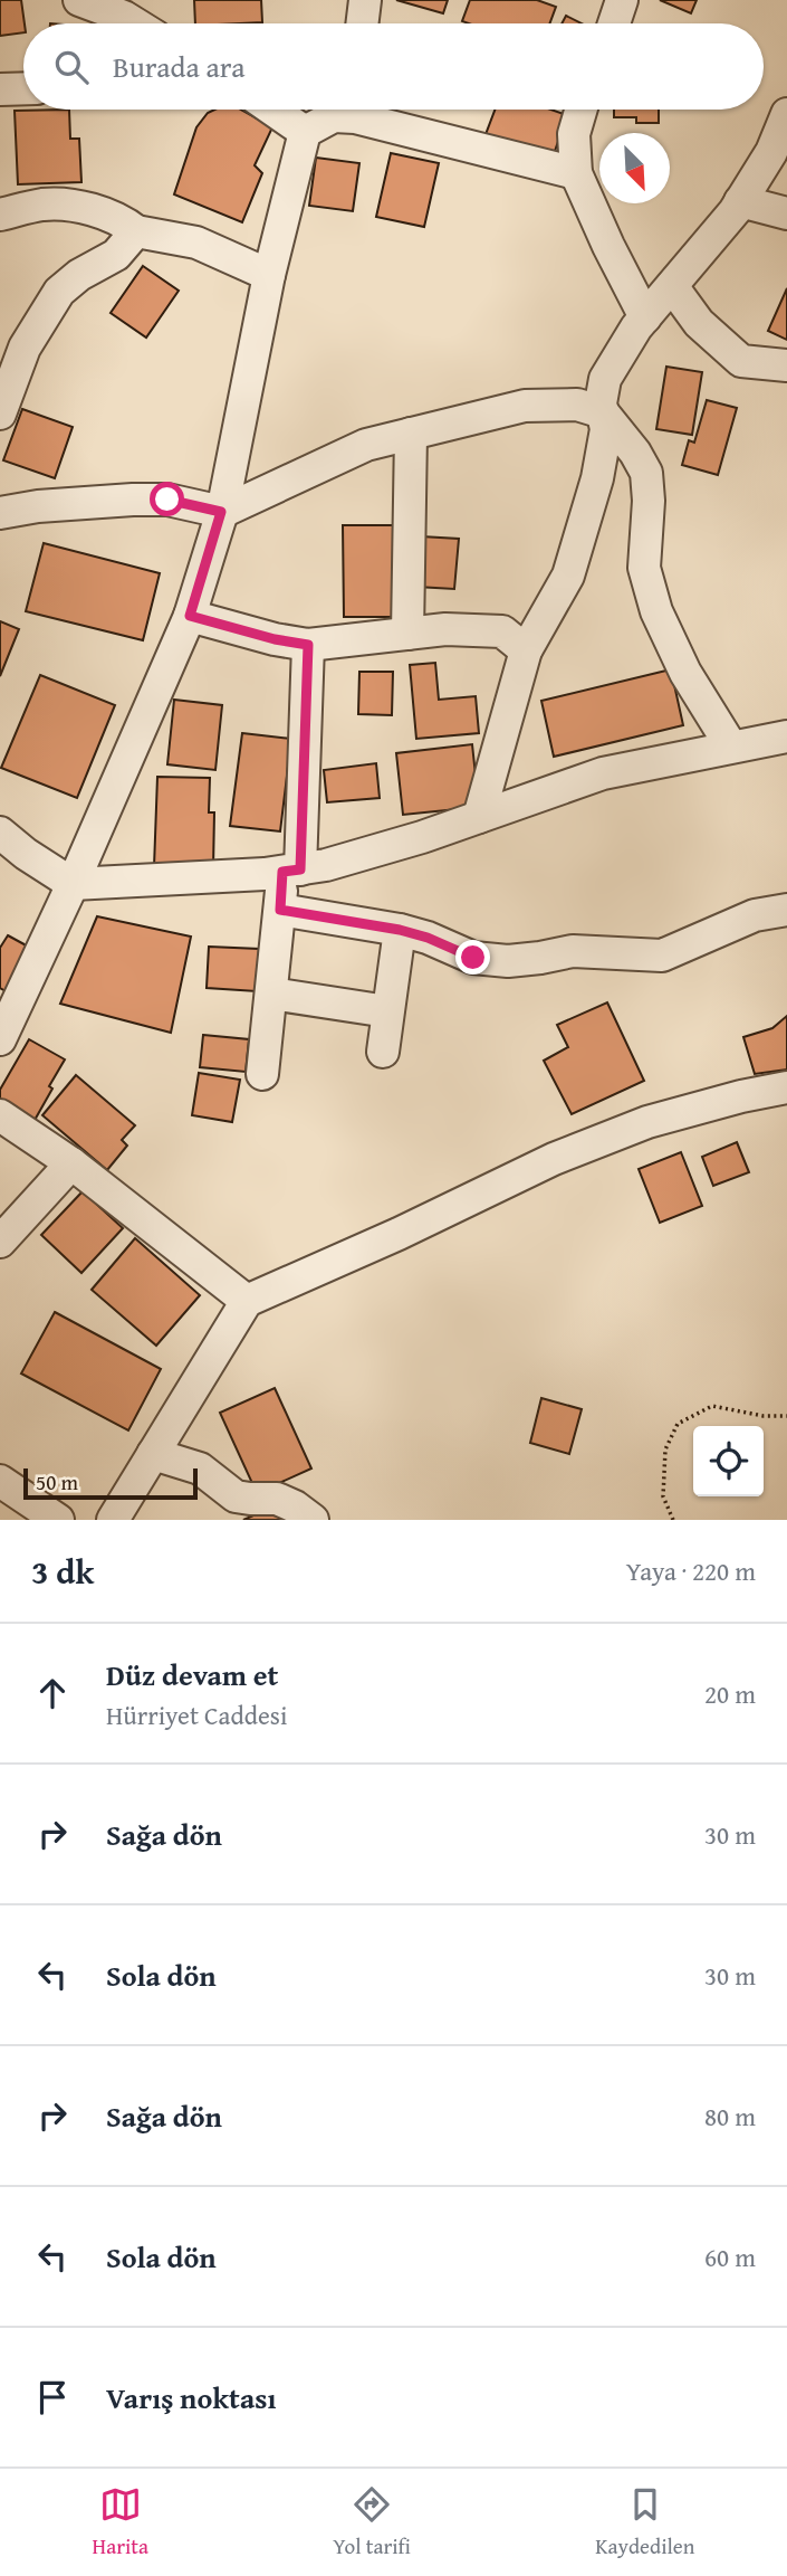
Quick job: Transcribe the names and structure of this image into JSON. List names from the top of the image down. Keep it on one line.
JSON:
{"scale_bar":"50 m","north":"bottom right","page":{"search":"Burada ara","scale":"50 m","heading":["3 dk","Yaya · 220 m"],"list":[["Düz devam et","Hürriyet Caddesi","20 m"],["Sağa dön","30 m"],["Sola dön","30 m"],["Sağa dön","80 m"],["Sola dön","60 m"],"Varış noktası"],"nav":["Harita","Yol tarifi","Kaydedilen"]}}
